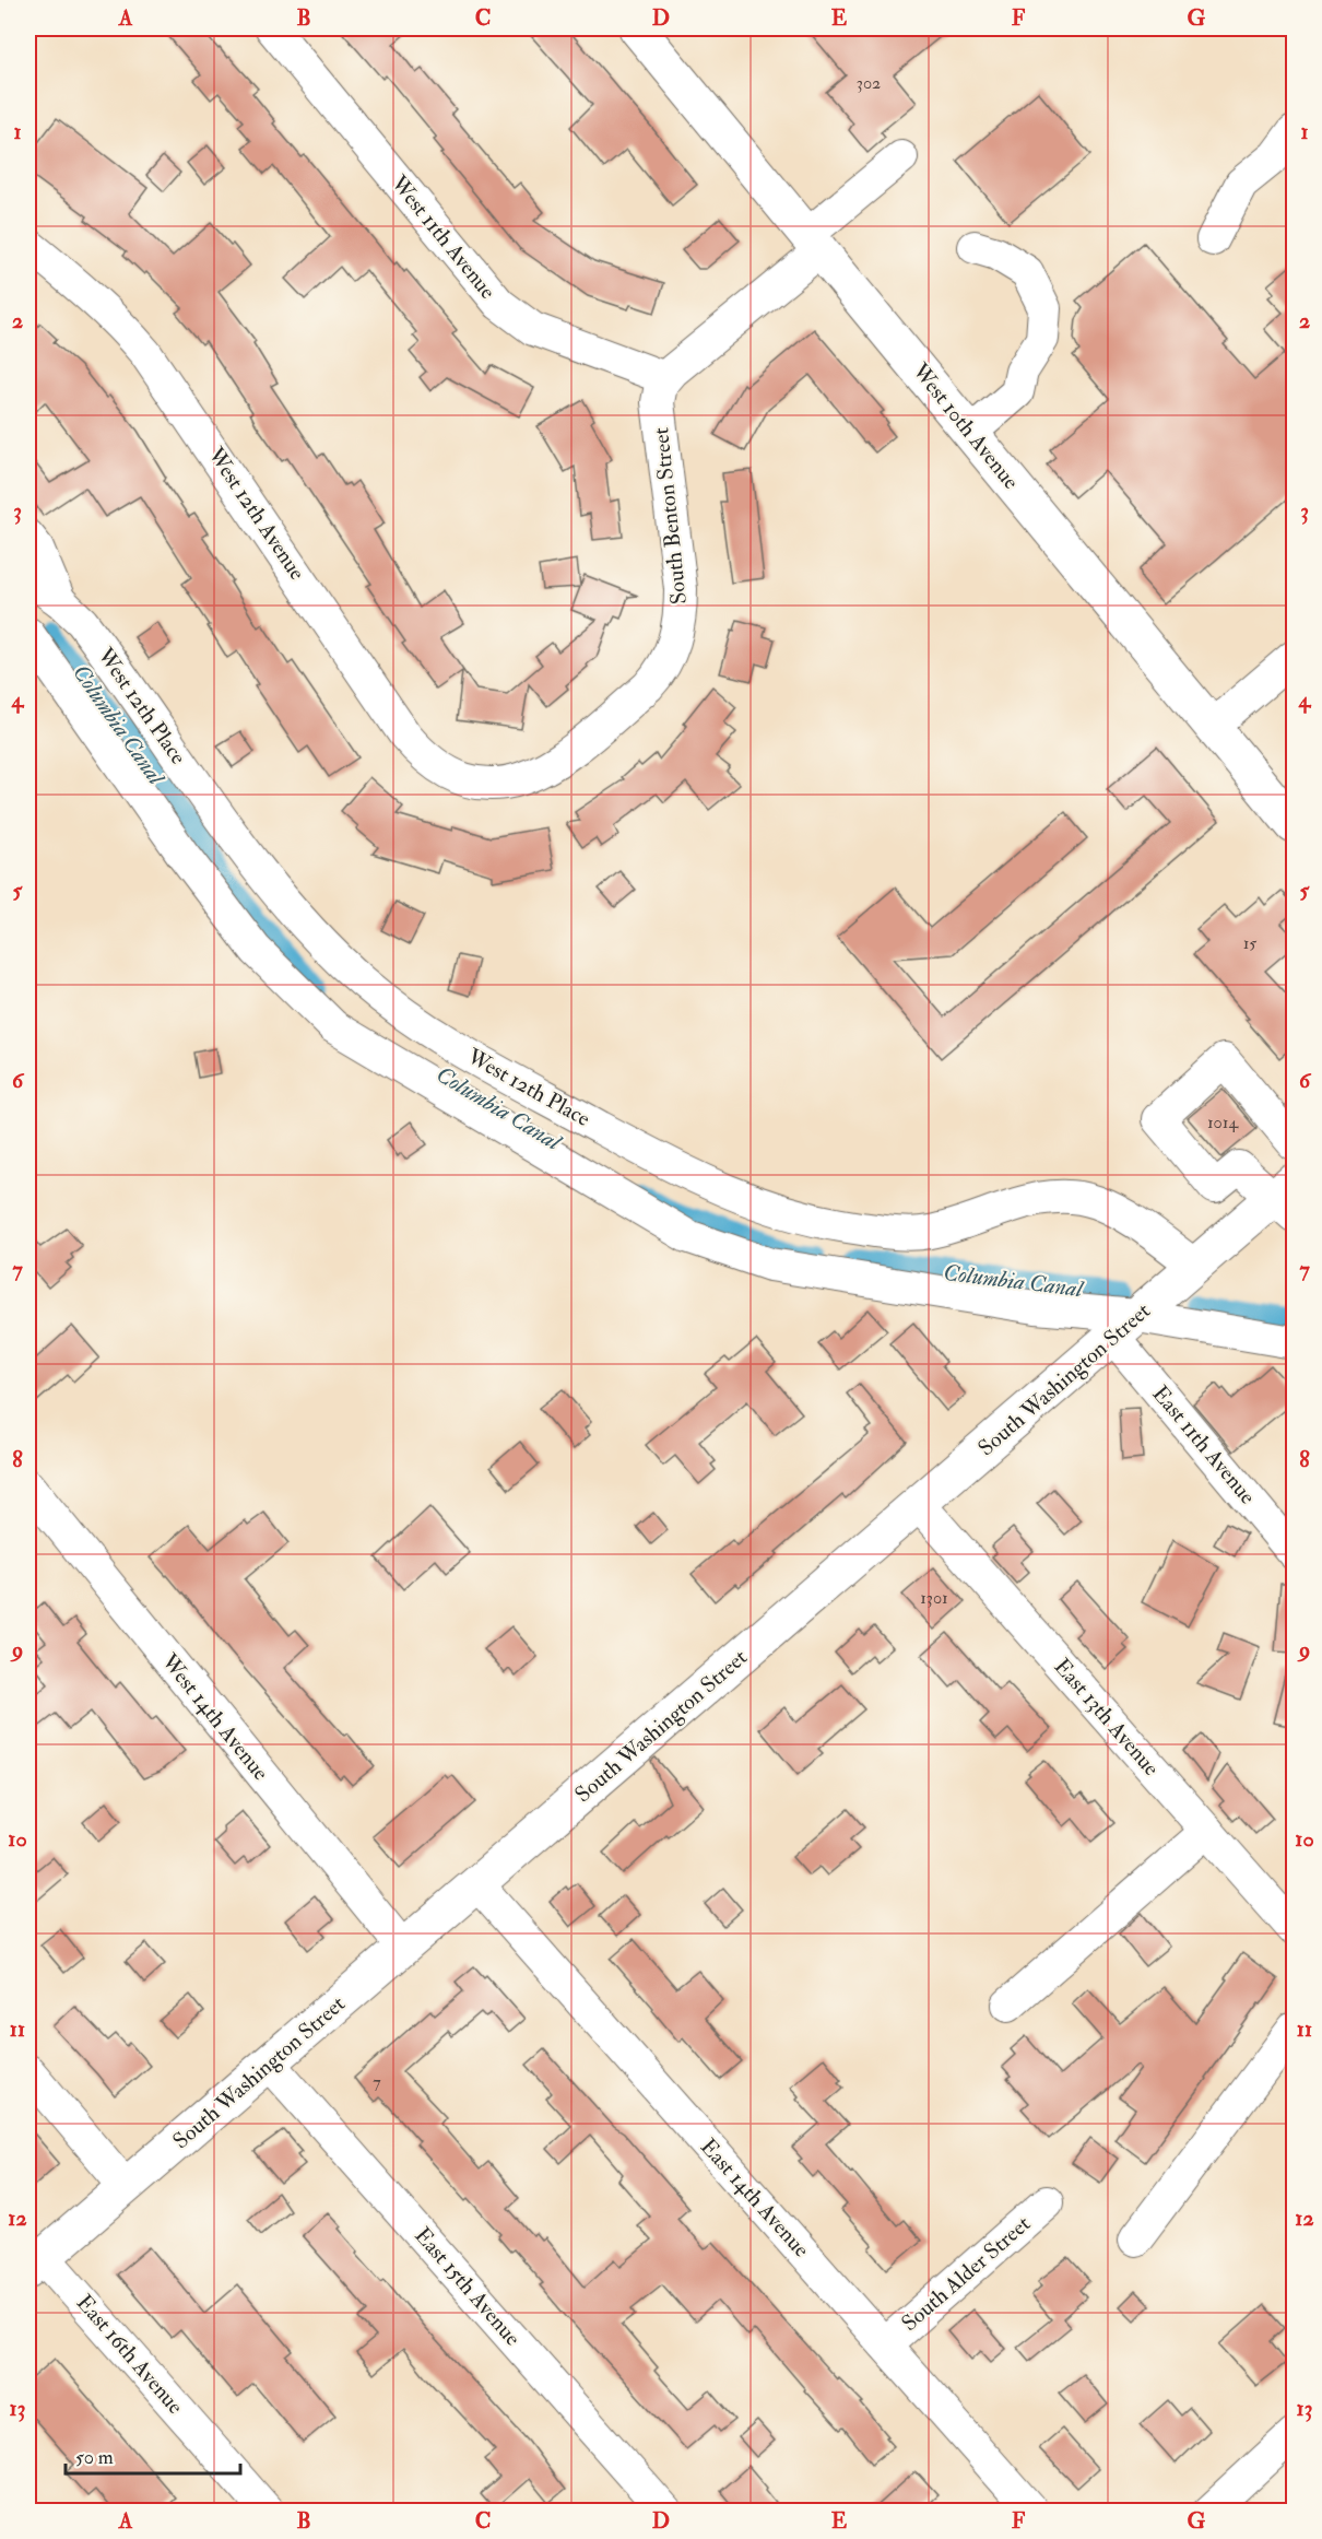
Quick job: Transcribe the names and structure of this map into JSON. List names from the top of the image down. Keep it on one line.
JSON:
{"streets":{"main road":["West 10th Avenue","South Washington Street"],"street":["West 11th Avenue","West 12th Avenue","South Benton Street","West 12th Place","East 11th Avenue","West 14th Avenue","East 13th Avenue","East 14th Avenue","South Alder Street","East 15th Avenue","East 16th Avenue"]},"crossings":[["West 11th Avenue","South Benton Street"],["West 12th Avenue","South Benton Street"],["West 12th Place","South Washington Street"],["South Washington Street","East 11th Avenue"],["South Washington Street","West 14th Avenue"],["South Washington Street","East 13th Avenue"],["South Washington Street","East 14th Avenue"],["South Washington Street","East 15th Avenue"],["South Washington Street","East 16th Avenue"],["East 14th Avenue","South Alder Street"]],"water":["Columbia Canal"],"house_numbers":["302","15","1014","1301","7"],"scale_bar":"50 m","grid":{"columns":["A","B","C","D","E","F","G"],"rows":["1","2","3","4","5","6","7","8","9","10","11","12","13"]}}
